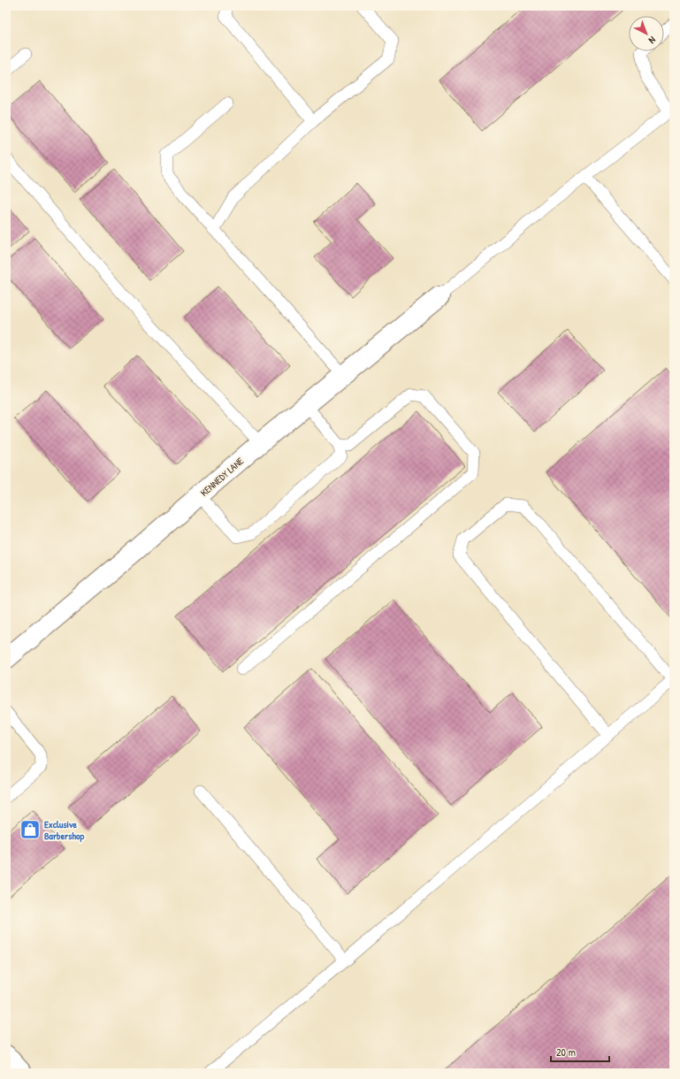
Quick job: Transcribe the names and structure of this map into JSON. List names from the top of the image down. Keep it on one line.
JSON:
{"streets":{"street":["KENNEDY LANE"]},"places":{"shop":["Exclusive Barbershop"]},"scale_bar":"20 m","north":"bottom right"}
